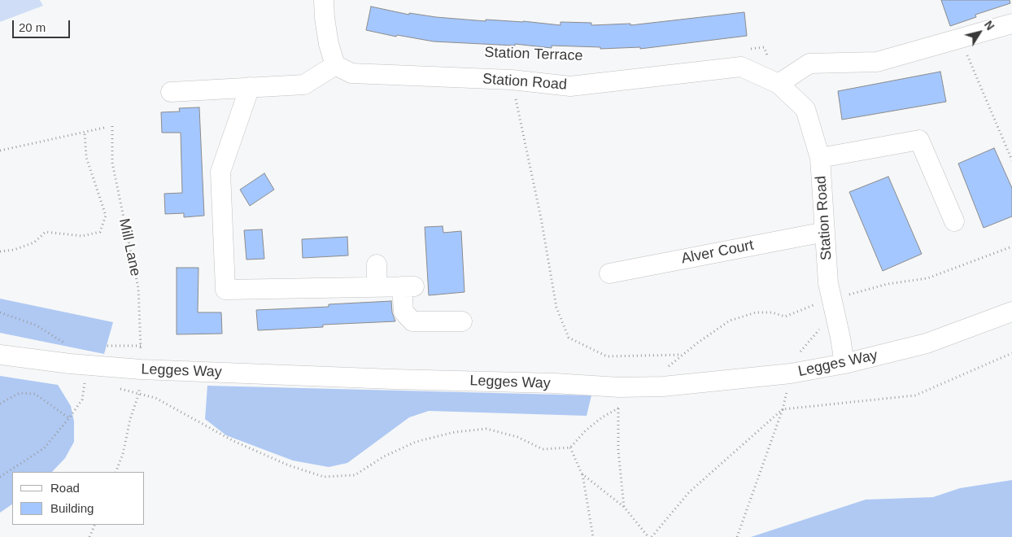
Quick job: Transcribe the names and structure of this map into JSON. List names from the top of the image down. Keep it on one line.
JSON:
{"streets":{"street":["Station Road","Alver Court","Legges Way"],"path":["Mill Lane"]},"crossings":[["Station Road","Alver Court"],["Station Road","Legges Way"],["Mill Lane","Legges Way"]],"legend":["Road","Building"],"scale_bar":"20 m","north":"top right"}
